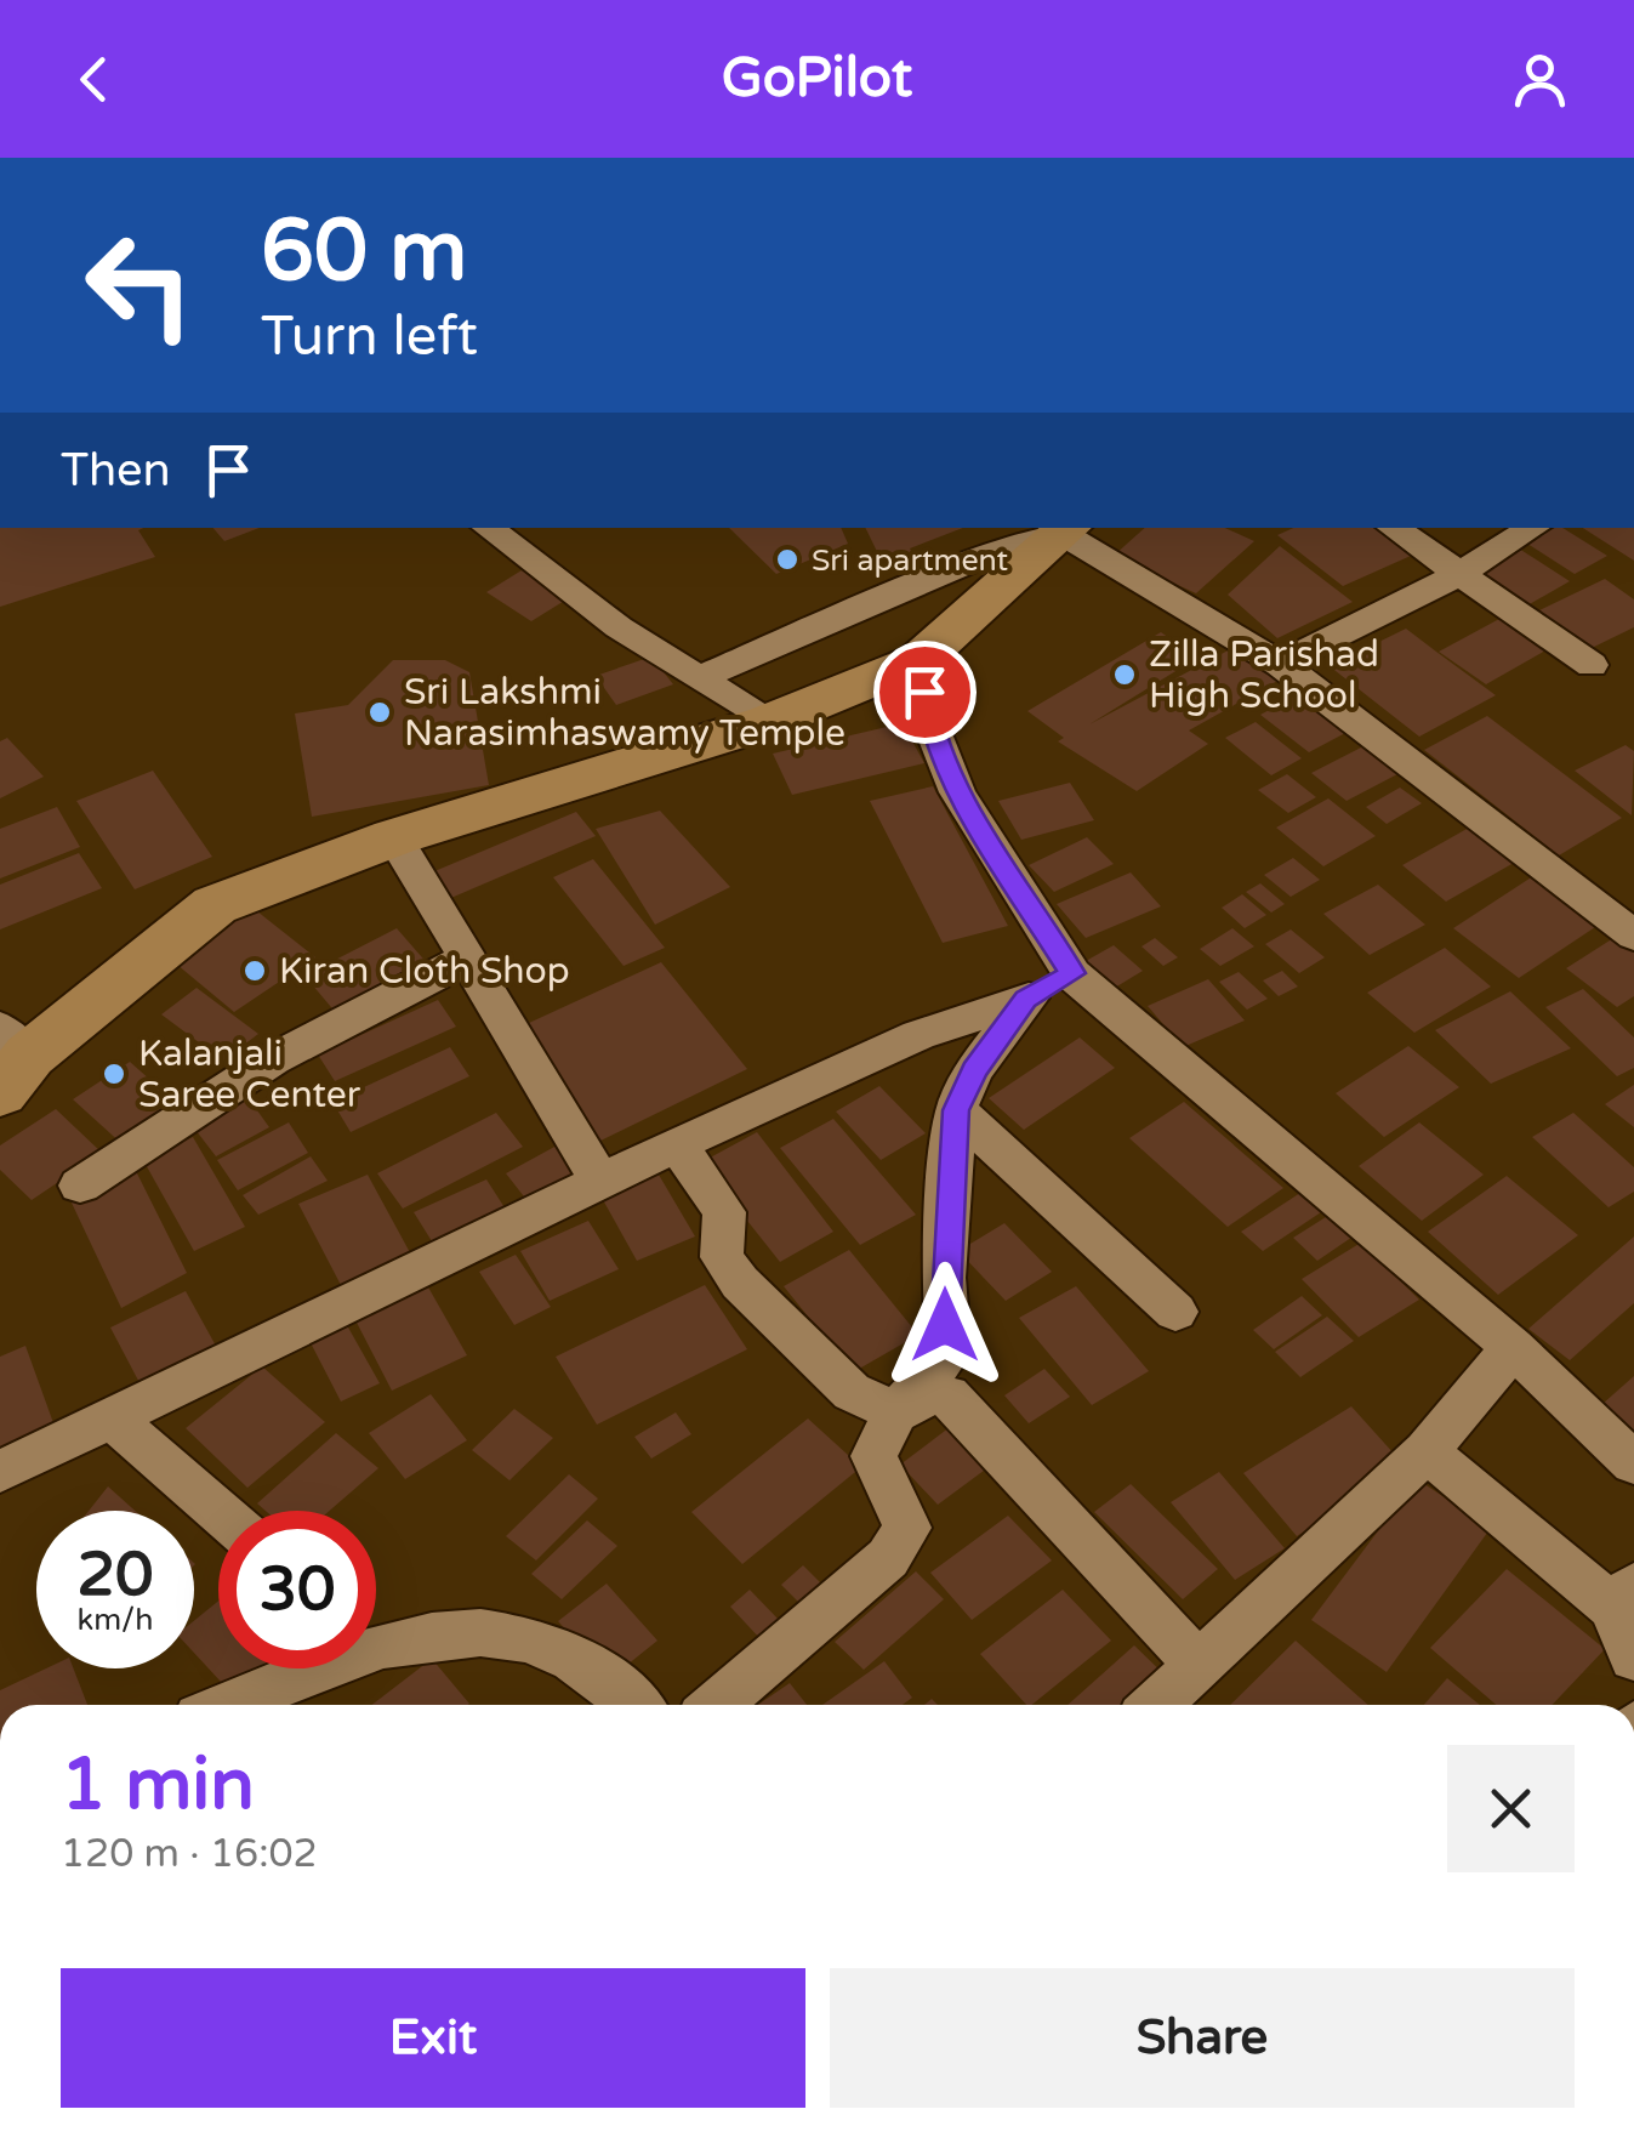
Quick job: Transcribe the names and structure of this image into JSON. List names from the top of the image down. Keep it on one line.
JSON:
{"places":["Sri apartment","Zilla Parishad High School","Sri Lakshmi Narasimhaswamy Temple","Kiran Cloth Shop","Kalanjali Saree Center"],"page":{"header":"GoPilot","turn":["60 m","Turn left"],"then":"Then","speed":"20 km/h","limit":"30","heading":["1 min","120 m · 16:02"],"buttons":["Exit","Share"]}}
